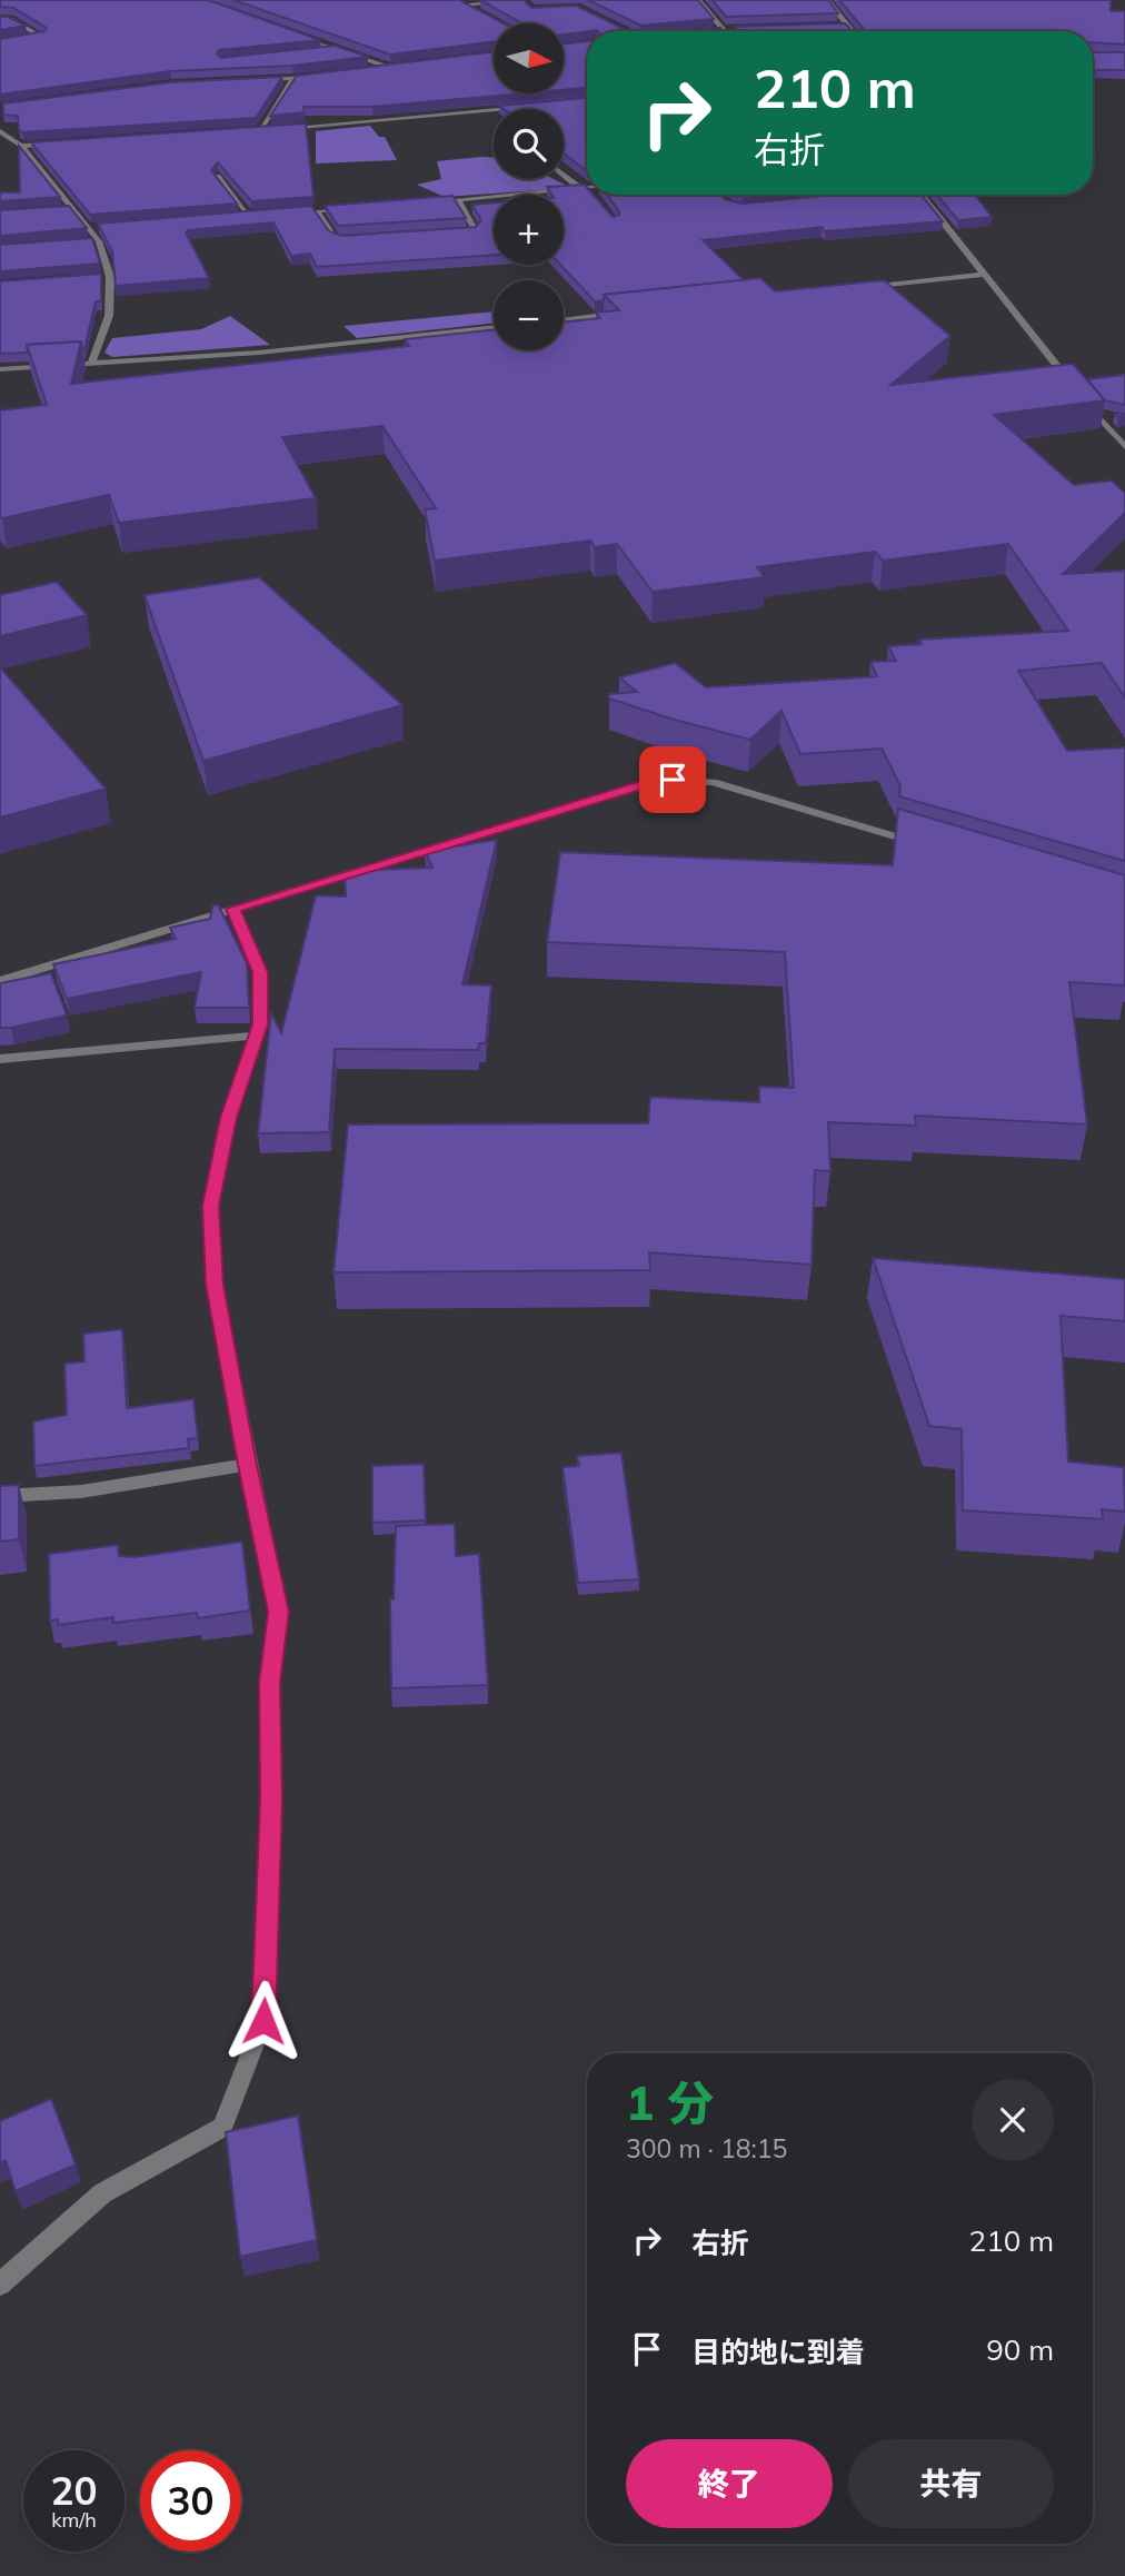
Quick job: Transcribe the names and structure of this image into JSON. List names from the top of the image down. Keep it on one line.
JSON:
{"north":"right","page":{"map_buttons":["+","−"],"turn":["210 m","右折"],"heading":["1 分","300 m · 18:15"],"list":[{"name":"右折","value":"210 m"},{"name":"目的地に到着","value":"90 m"}],"buttons":["終了","共有"],"speed":"20 km/h","limit":"30"}}
